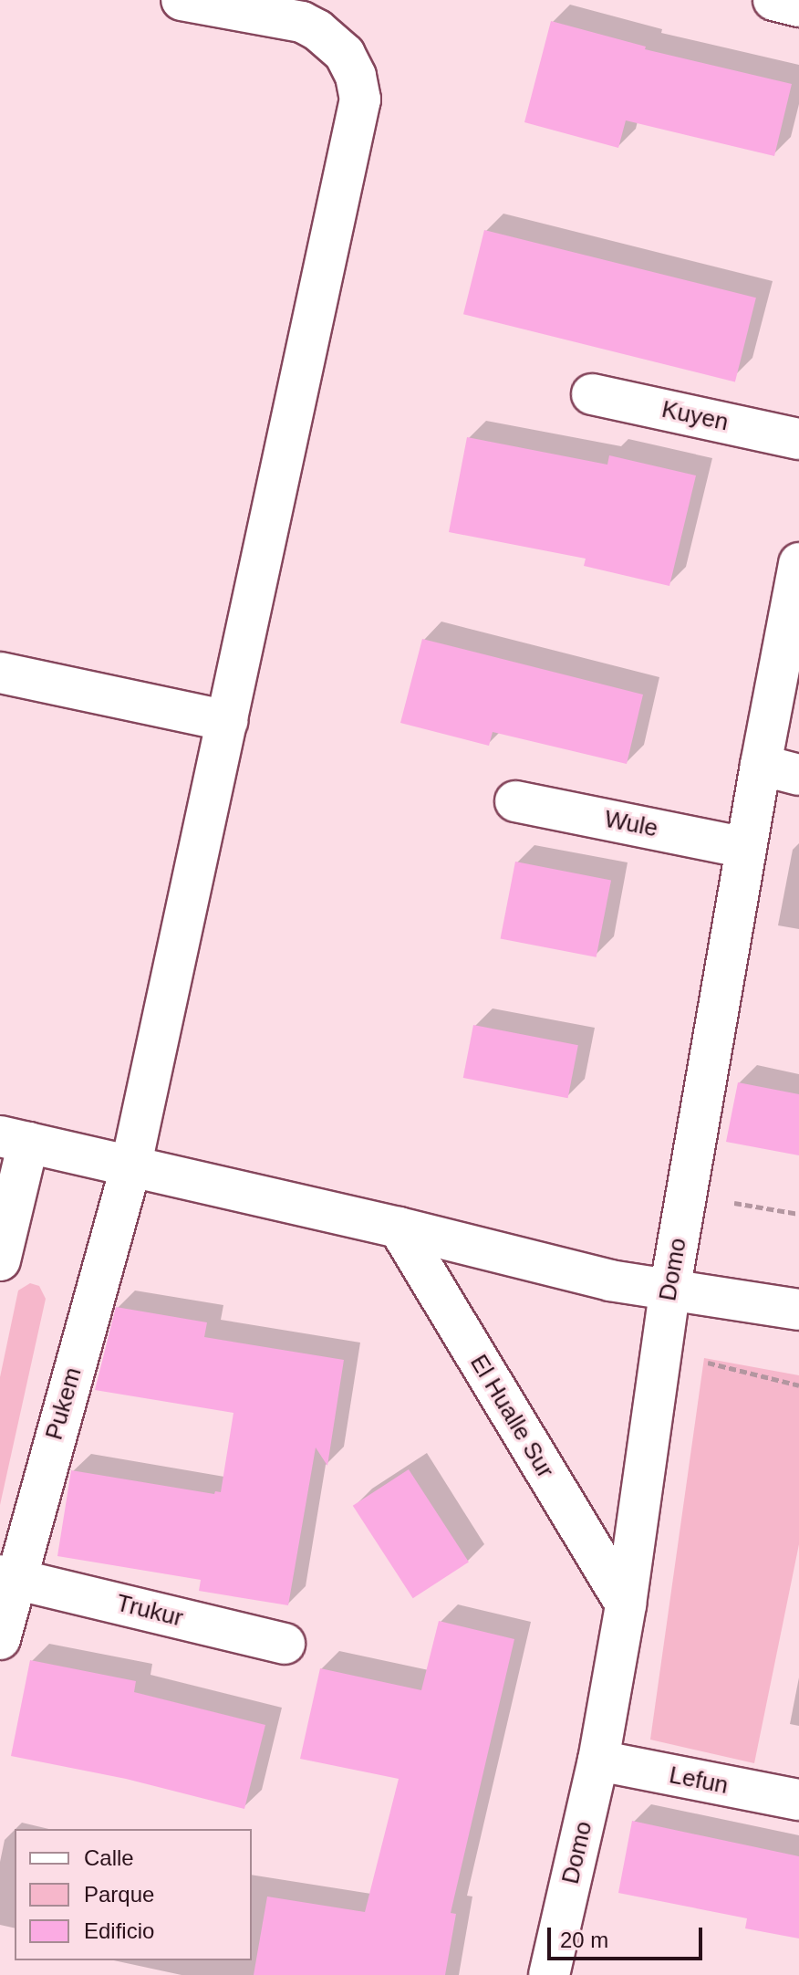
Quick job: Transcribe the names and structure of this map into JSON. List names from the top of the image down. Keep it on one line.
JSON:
{"streets":{"street":["Kuyen","Wule","Domo","Pukem","El Hualle Sur","Trukur","Lefun"]},"crossings":[["Wule","Domo"],["Domo","El Hualle Sur"],["Domo","Lefun"],["Pukem","Trukur"]],"legend":["Calle","Parque","Edificio"],"scale_bar":"20 m"}
